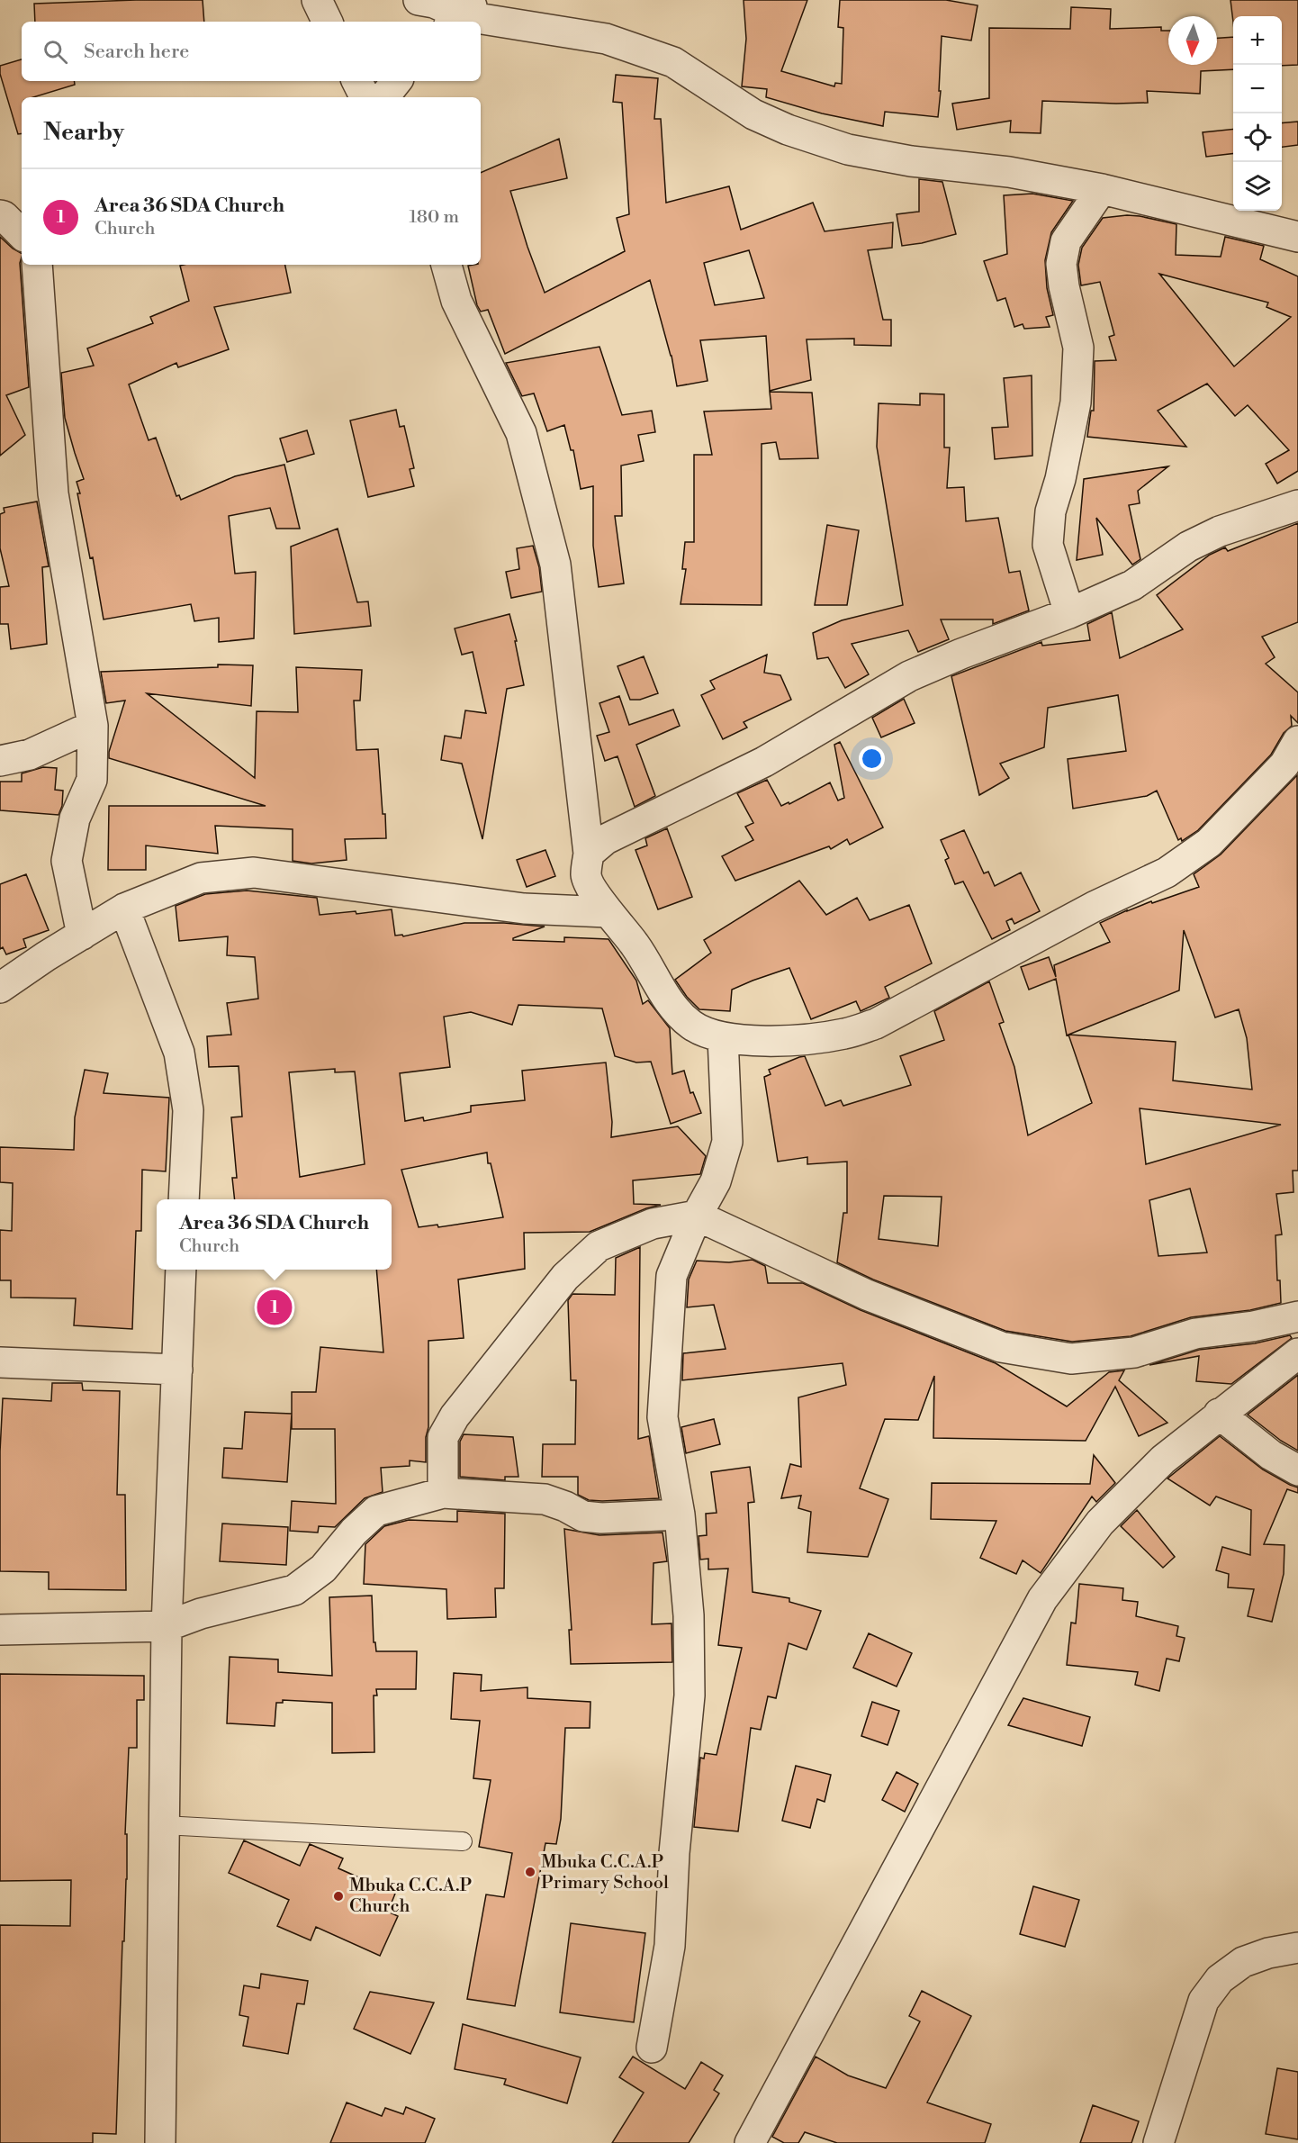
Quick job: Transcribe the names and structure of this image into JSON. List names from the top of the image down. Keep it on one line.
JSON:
{"places":["Mbuka C.C.A.P Primary School","Mbuka C.C.A.P Church"],"north":"bottom","page":{"map_buttons":["+","−"],"search":"Search here","heading":"Nearby","list":[{"mark":"1","name":"Area 36 SDA Church","note":"Church","value":"180 m"}],"popup":["Area 36 SDA Church","Church"],"pins":"1"}}
